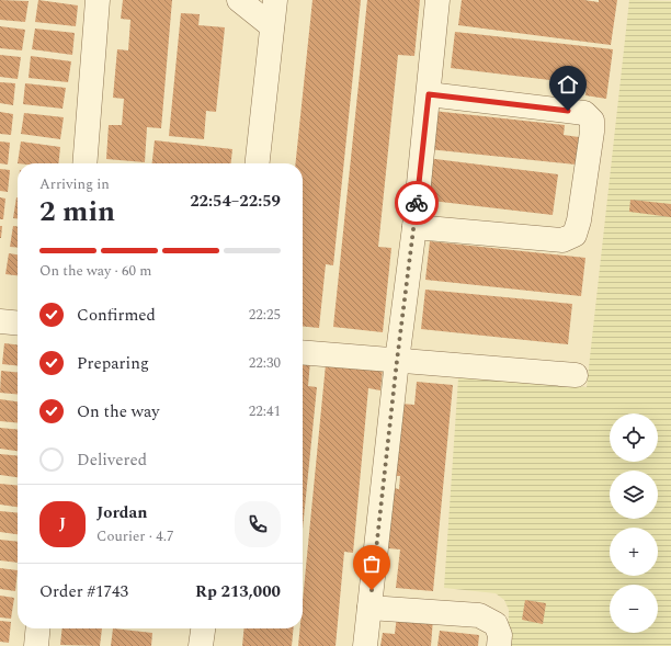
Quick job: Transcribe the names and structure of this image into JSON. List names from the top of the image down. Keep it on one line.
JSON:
{"page":{"heading":["2 min","Arriving in","22:54–22:59"],"panel":["Jordan","Courier · 4.7","Order #1743","Rp 213,000"],"bar":"On the way · 60 m","list":[["Confirmed","22:25"],["Preparing","22:30"],["On the way","22:41"],"Delivered"],"map_buttons":["+","−"],"round":"J"}}
